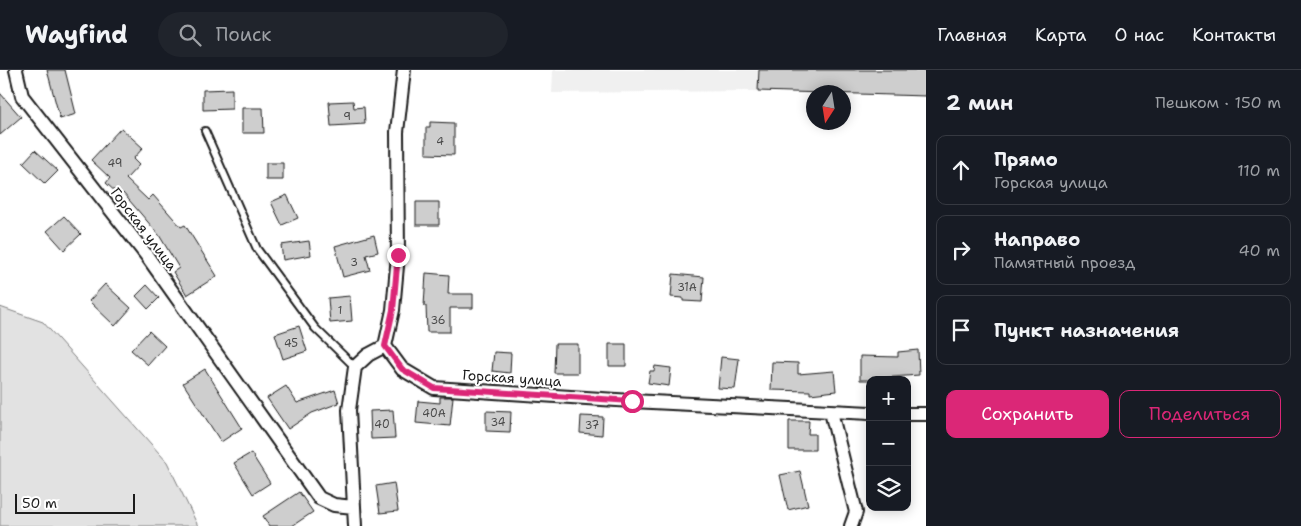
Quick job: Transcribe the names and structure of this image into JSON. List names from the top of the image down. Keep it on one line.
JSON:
{"streets":{"street":["Горская улица"]},"house_numbers":["9","4","49","3","31А","1","36","45","40А","34","40","37"],"scale_bar":"50 m","north":"bottom","page":{"header":"Wayfind","search":"Поиск","nav":["Главная","Карта","О нас","Контакты"],"heading":["2 мин","Пешком · 150 m"],"list":[["Прямо","Горская улица","110 m"],["Направо","Памятный проезд","40 m"],"Пункт назначения"],"buttons":["Сохранить","Поделиться"],"map_buttons":["+","−"],"scale":"50 m"}}
